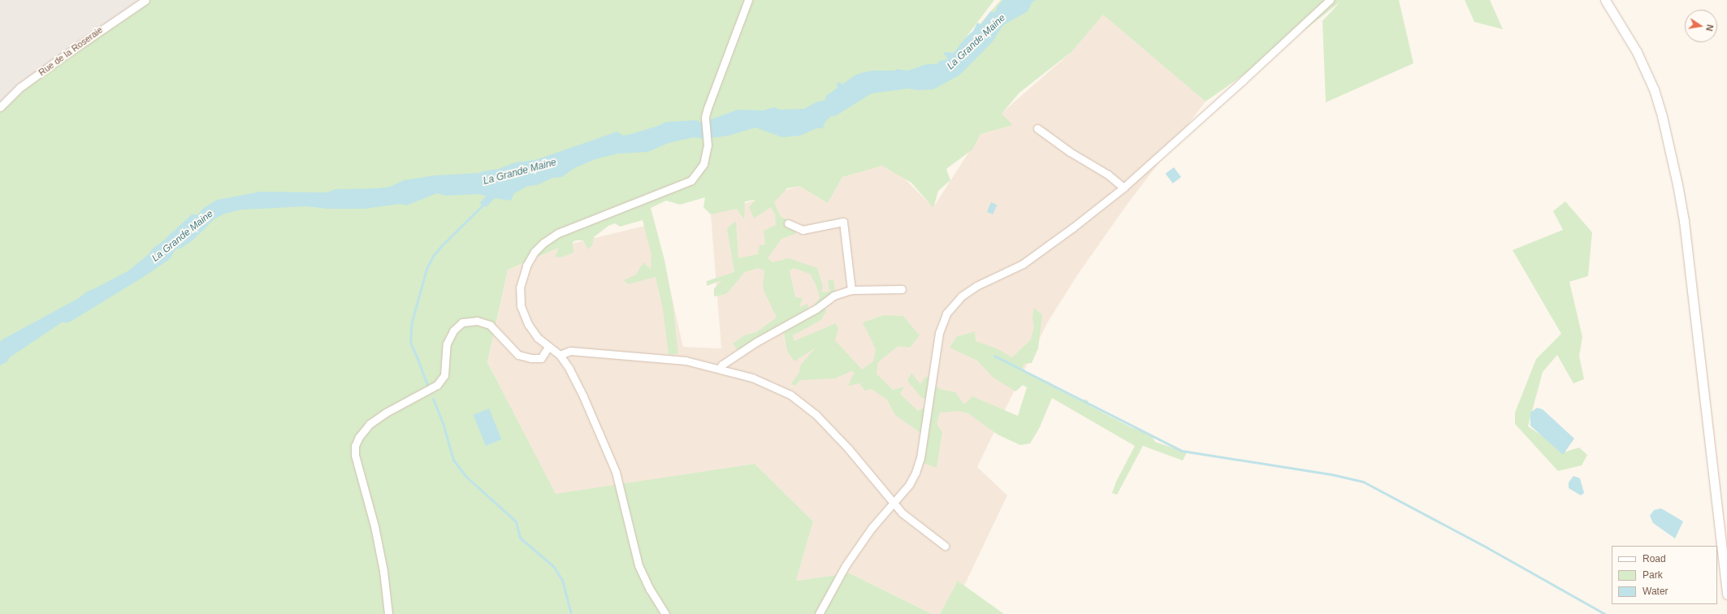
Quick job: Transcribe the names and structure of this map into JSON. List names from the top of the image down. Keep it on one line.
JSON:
{"streets":{"street":["Rue de la Roseraie"]},"water":["La Grande Maine"],"legend":["Road","Park","Water"],"north":"right"}
